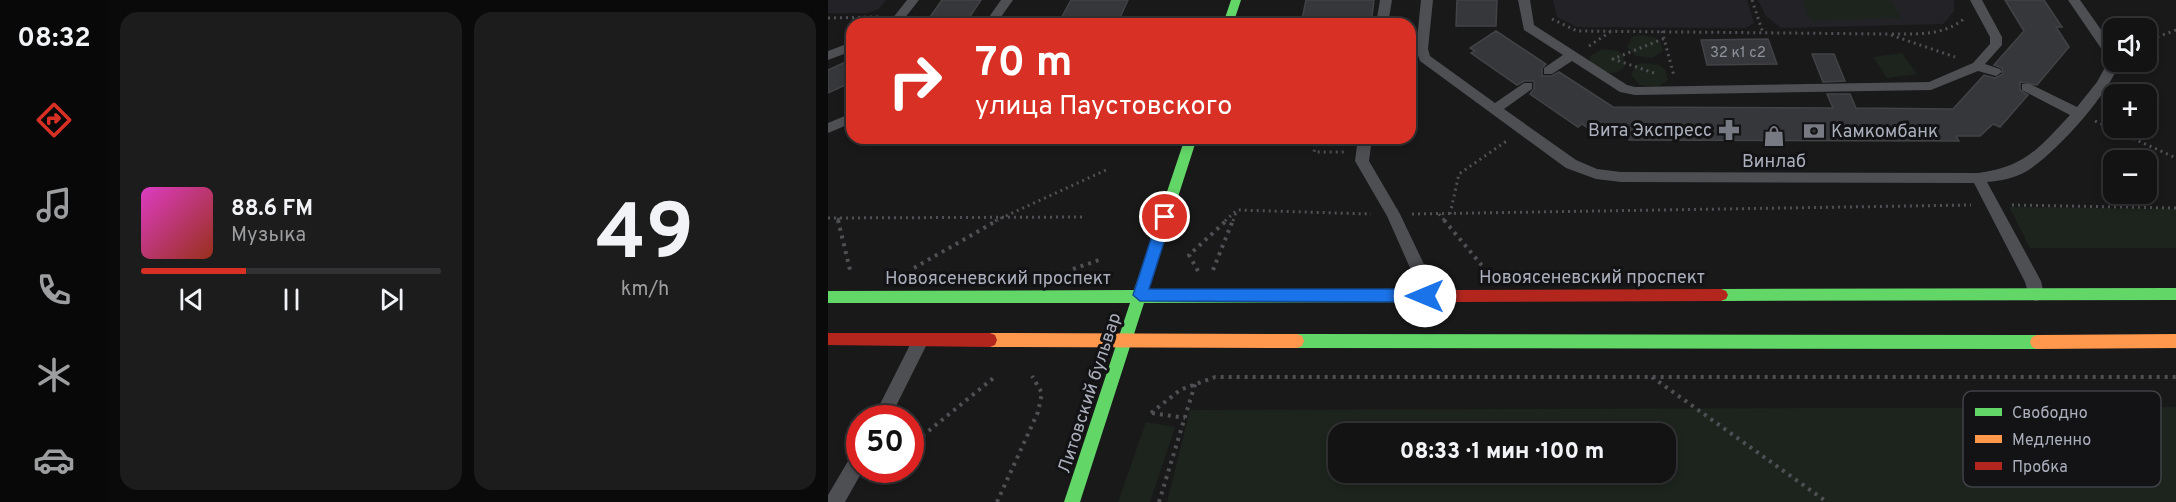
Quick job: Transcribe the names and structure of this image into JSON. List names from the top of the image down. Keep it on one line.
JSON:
{"streets":{"main road":["Новоясеневский проспект","Литовский бульвар"]},"crossings":[["Новоясеневский проспект","Литовский бульвар"]],"places":{"pharmacy":["Вита Экспресс"],"bank":["Камкомбанк"],"shop":["Винлаб"]},"house_numbers":["32 к1 с2"],"legend":["Свободно","Медленно","Пробка"],"page":{"tabs":"08:32","tile":["49","km/h"],"map_buttons":["+","−"],"turn":["70 m","улица Паустовского"],"song":["88.6 FM","Музыка"],"limit":"50","trip":"08:33 · 1 мин · 100 m"}}
